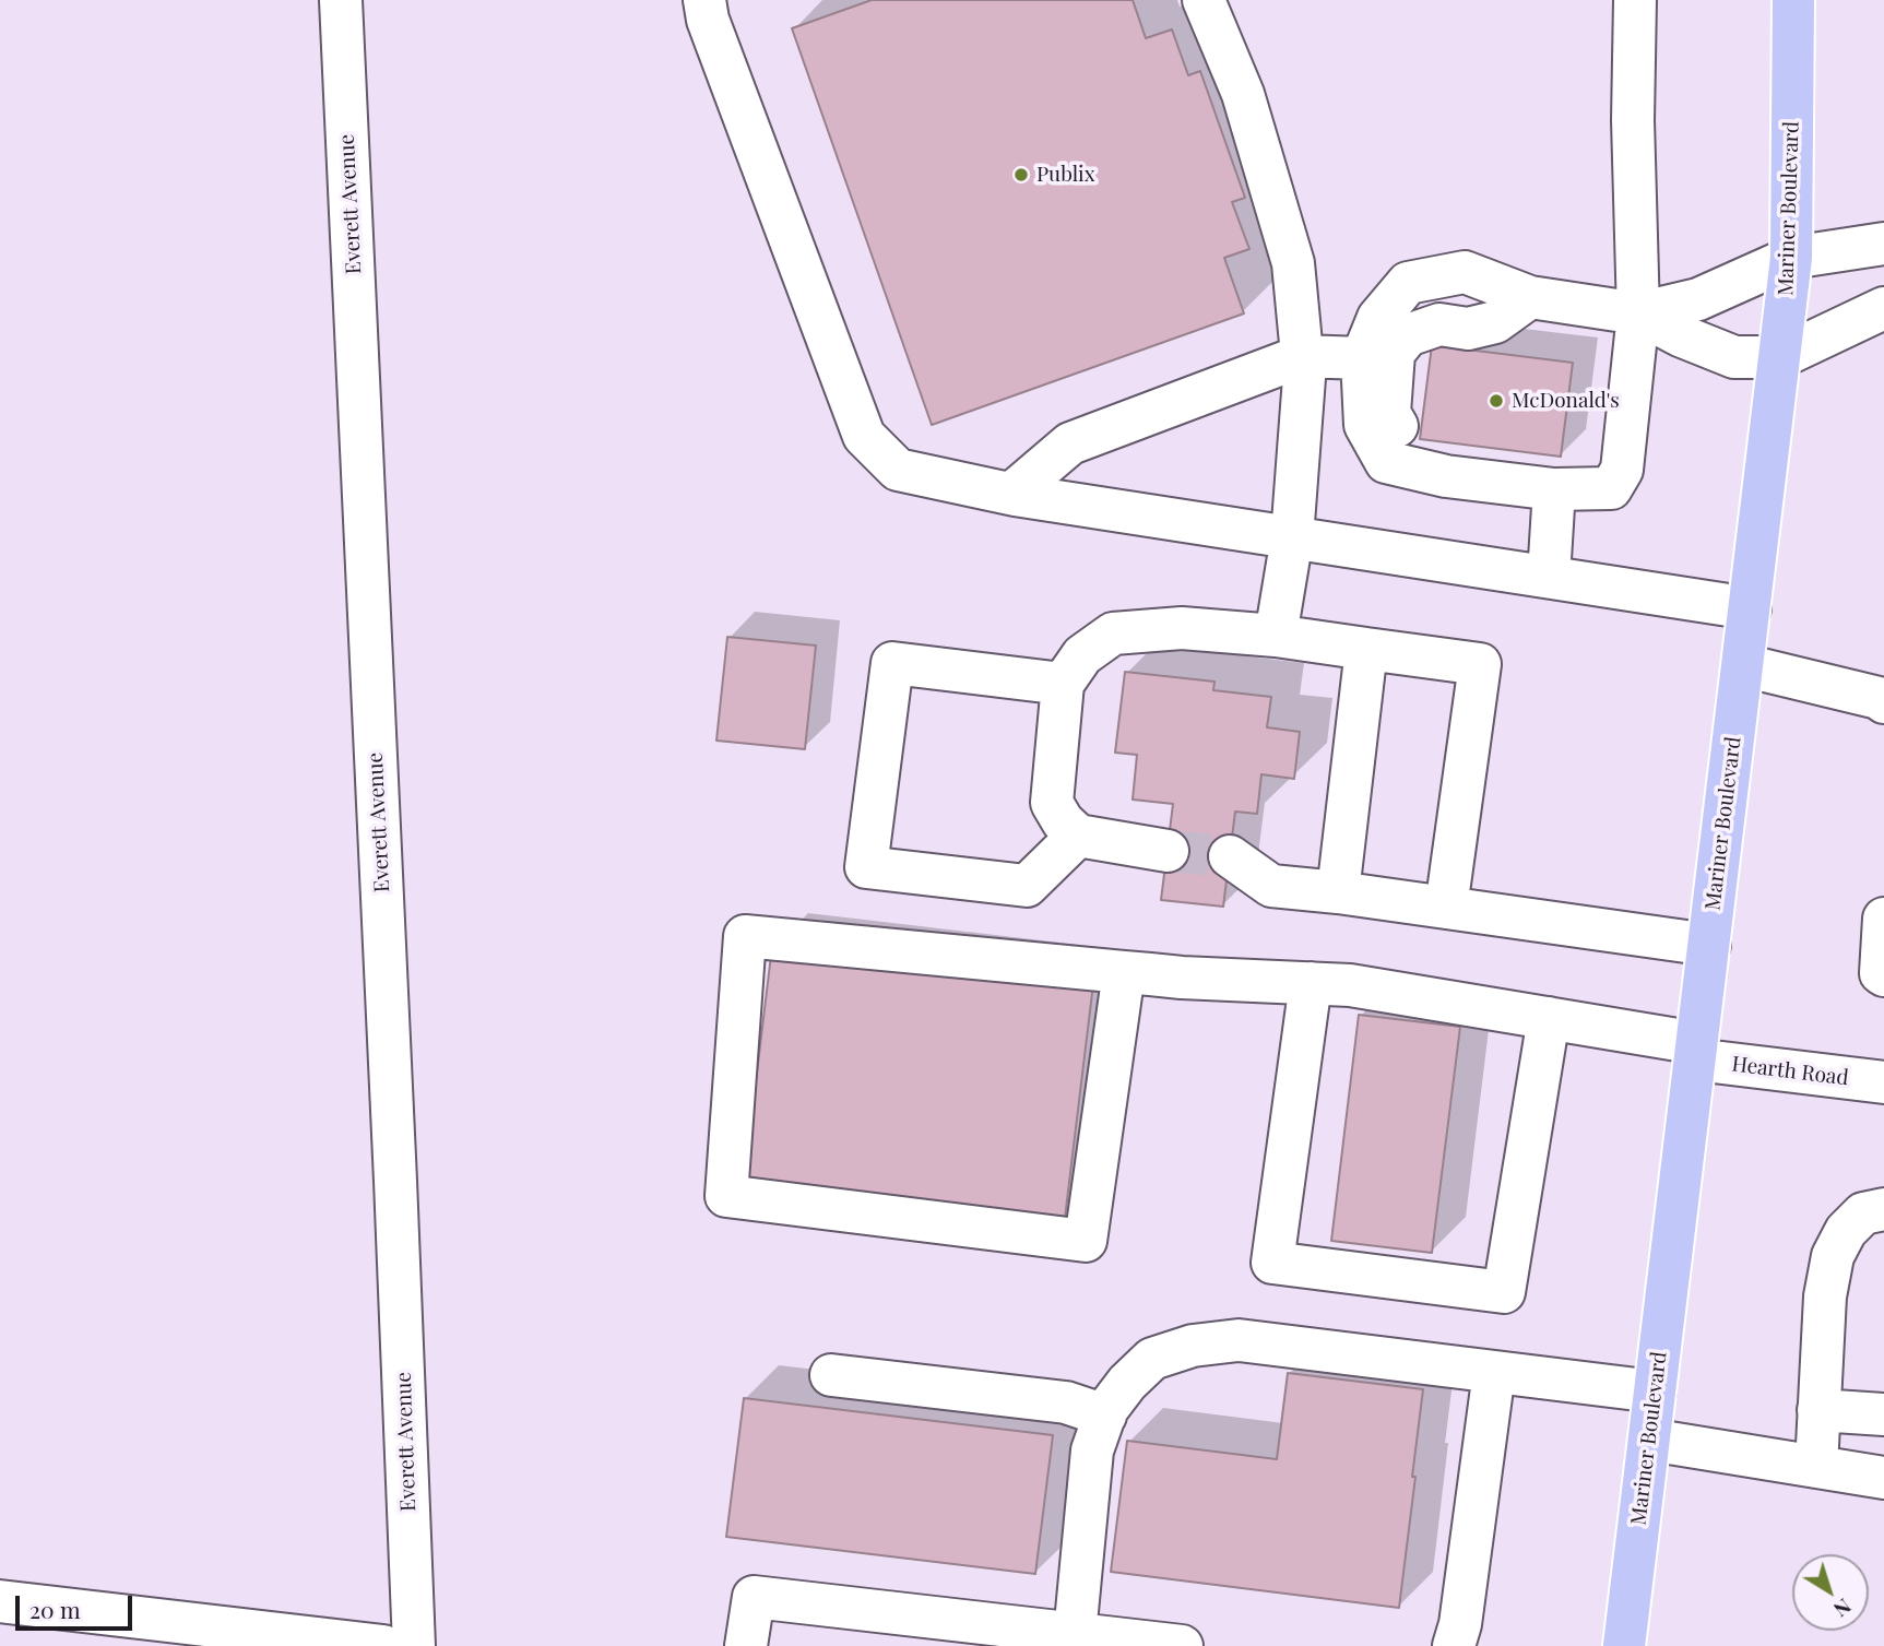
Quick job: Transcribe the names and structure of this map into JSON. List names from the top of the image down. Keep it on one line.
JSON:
{"streets":{"main road":["Mariner Boulevard"],"street":["Everett Avenue","Hearth Road"]},"crossings":[["Mariner Boulevard","Hearth Road"]],"places":["Publix","McDonald's"],"scale_bar":"20 m","north":"bottom right"}
